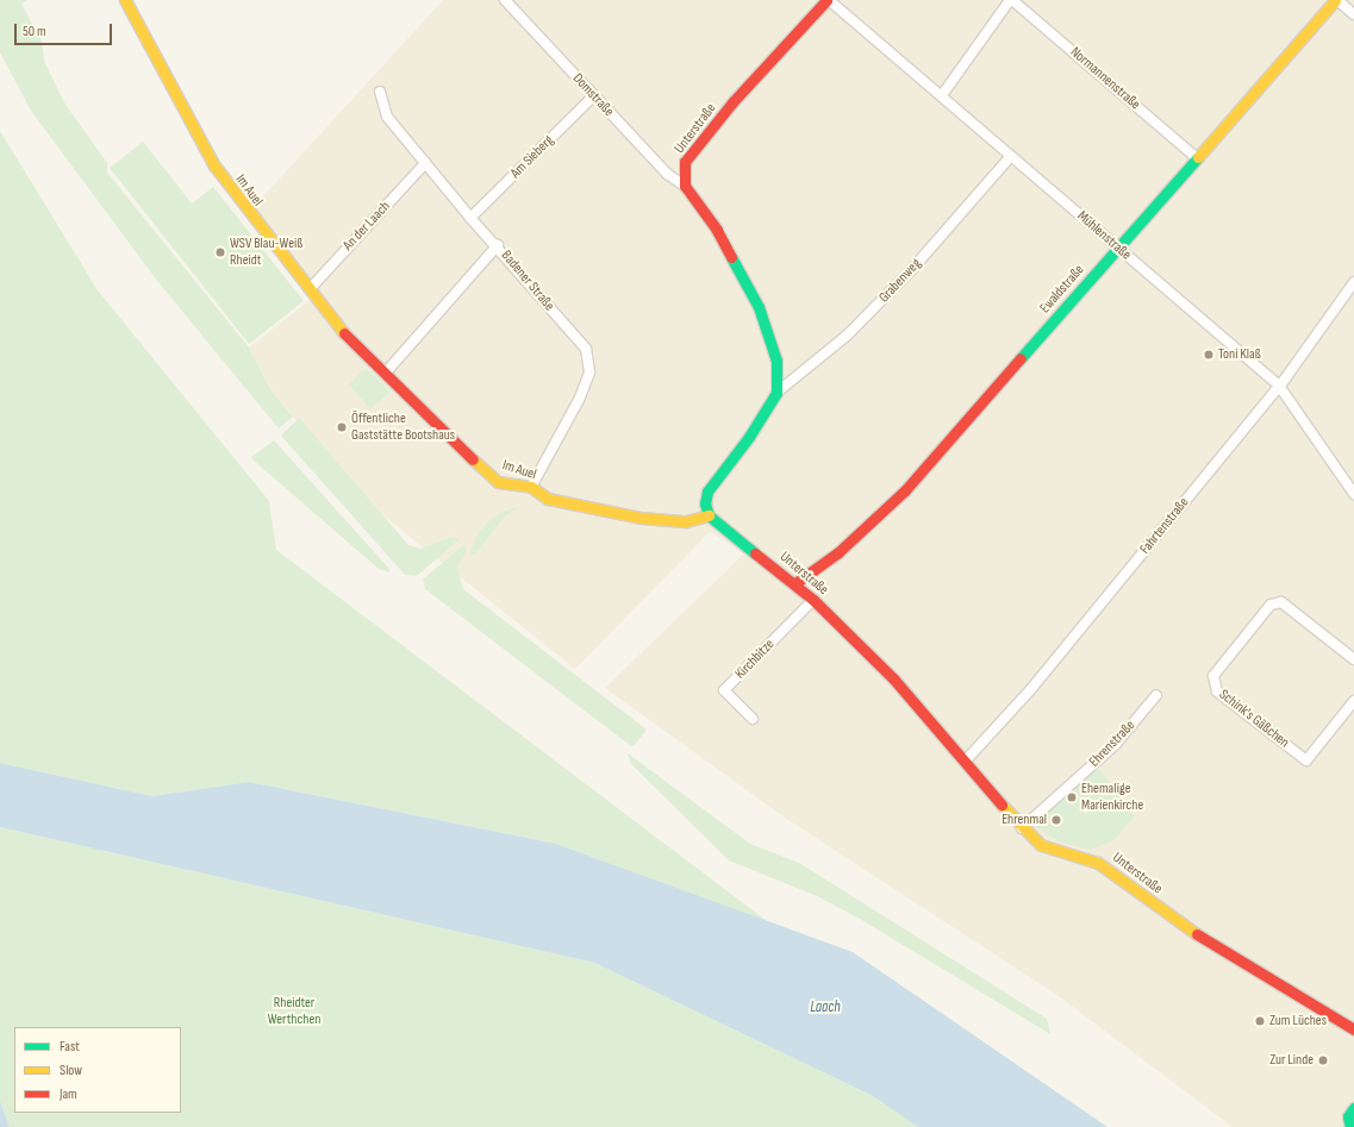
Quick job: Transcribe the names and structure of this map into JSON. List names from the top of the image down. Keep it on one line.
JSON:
{"streets":{"street":["Normannenstraße","Domstraße","Unterstraße","Am Sieberg","Im Auel","An der Laach","Mühlenstraße","Badener Straße","Grabenweg","Ewaldstraße","Fahrtenstraße","Kirchbitze","Schink's Gäßchen","Ehrenstraße"]},"crossings":[["Normannenstraße","Ewaldstraße"],["Domstraße","Unterstraße"],["Domstraße","Am Sieberg"],["Unterstraße","Im Auel"],["Unterstraße","Mühlenstraße"],["Unterstraße","Ewaldstraße"],["Unterstraße","Fahrtenstraße"],["Unterstraße","Kirchbitze"],["Unterstraße","Ehrenstraße"],["Am Sieberg","Badener Straße"],["Im Auel","An der Laach"],["Im Auel","Badener Straße"],["An der Laach","Badener Straße"],["Mühlenstraße","Grabenweg"],["Mühlenstraße","Ewaldstraße"],["Mühlenstraße","Fahrtenstraße"]],"water":["Laach"],"parks":["Rheidter Werthchen"],"places":["WSV Blau-Weiß Rheidt","Toni Klaß","Öffentliche Gaststätte Bootshaus","Ehemalige Marienkirche","Ehrenmal","Zum Lüches","Zur Linde"],"legend":["Fast","Slow","Jam"],"scale_bar":"50 m"}
